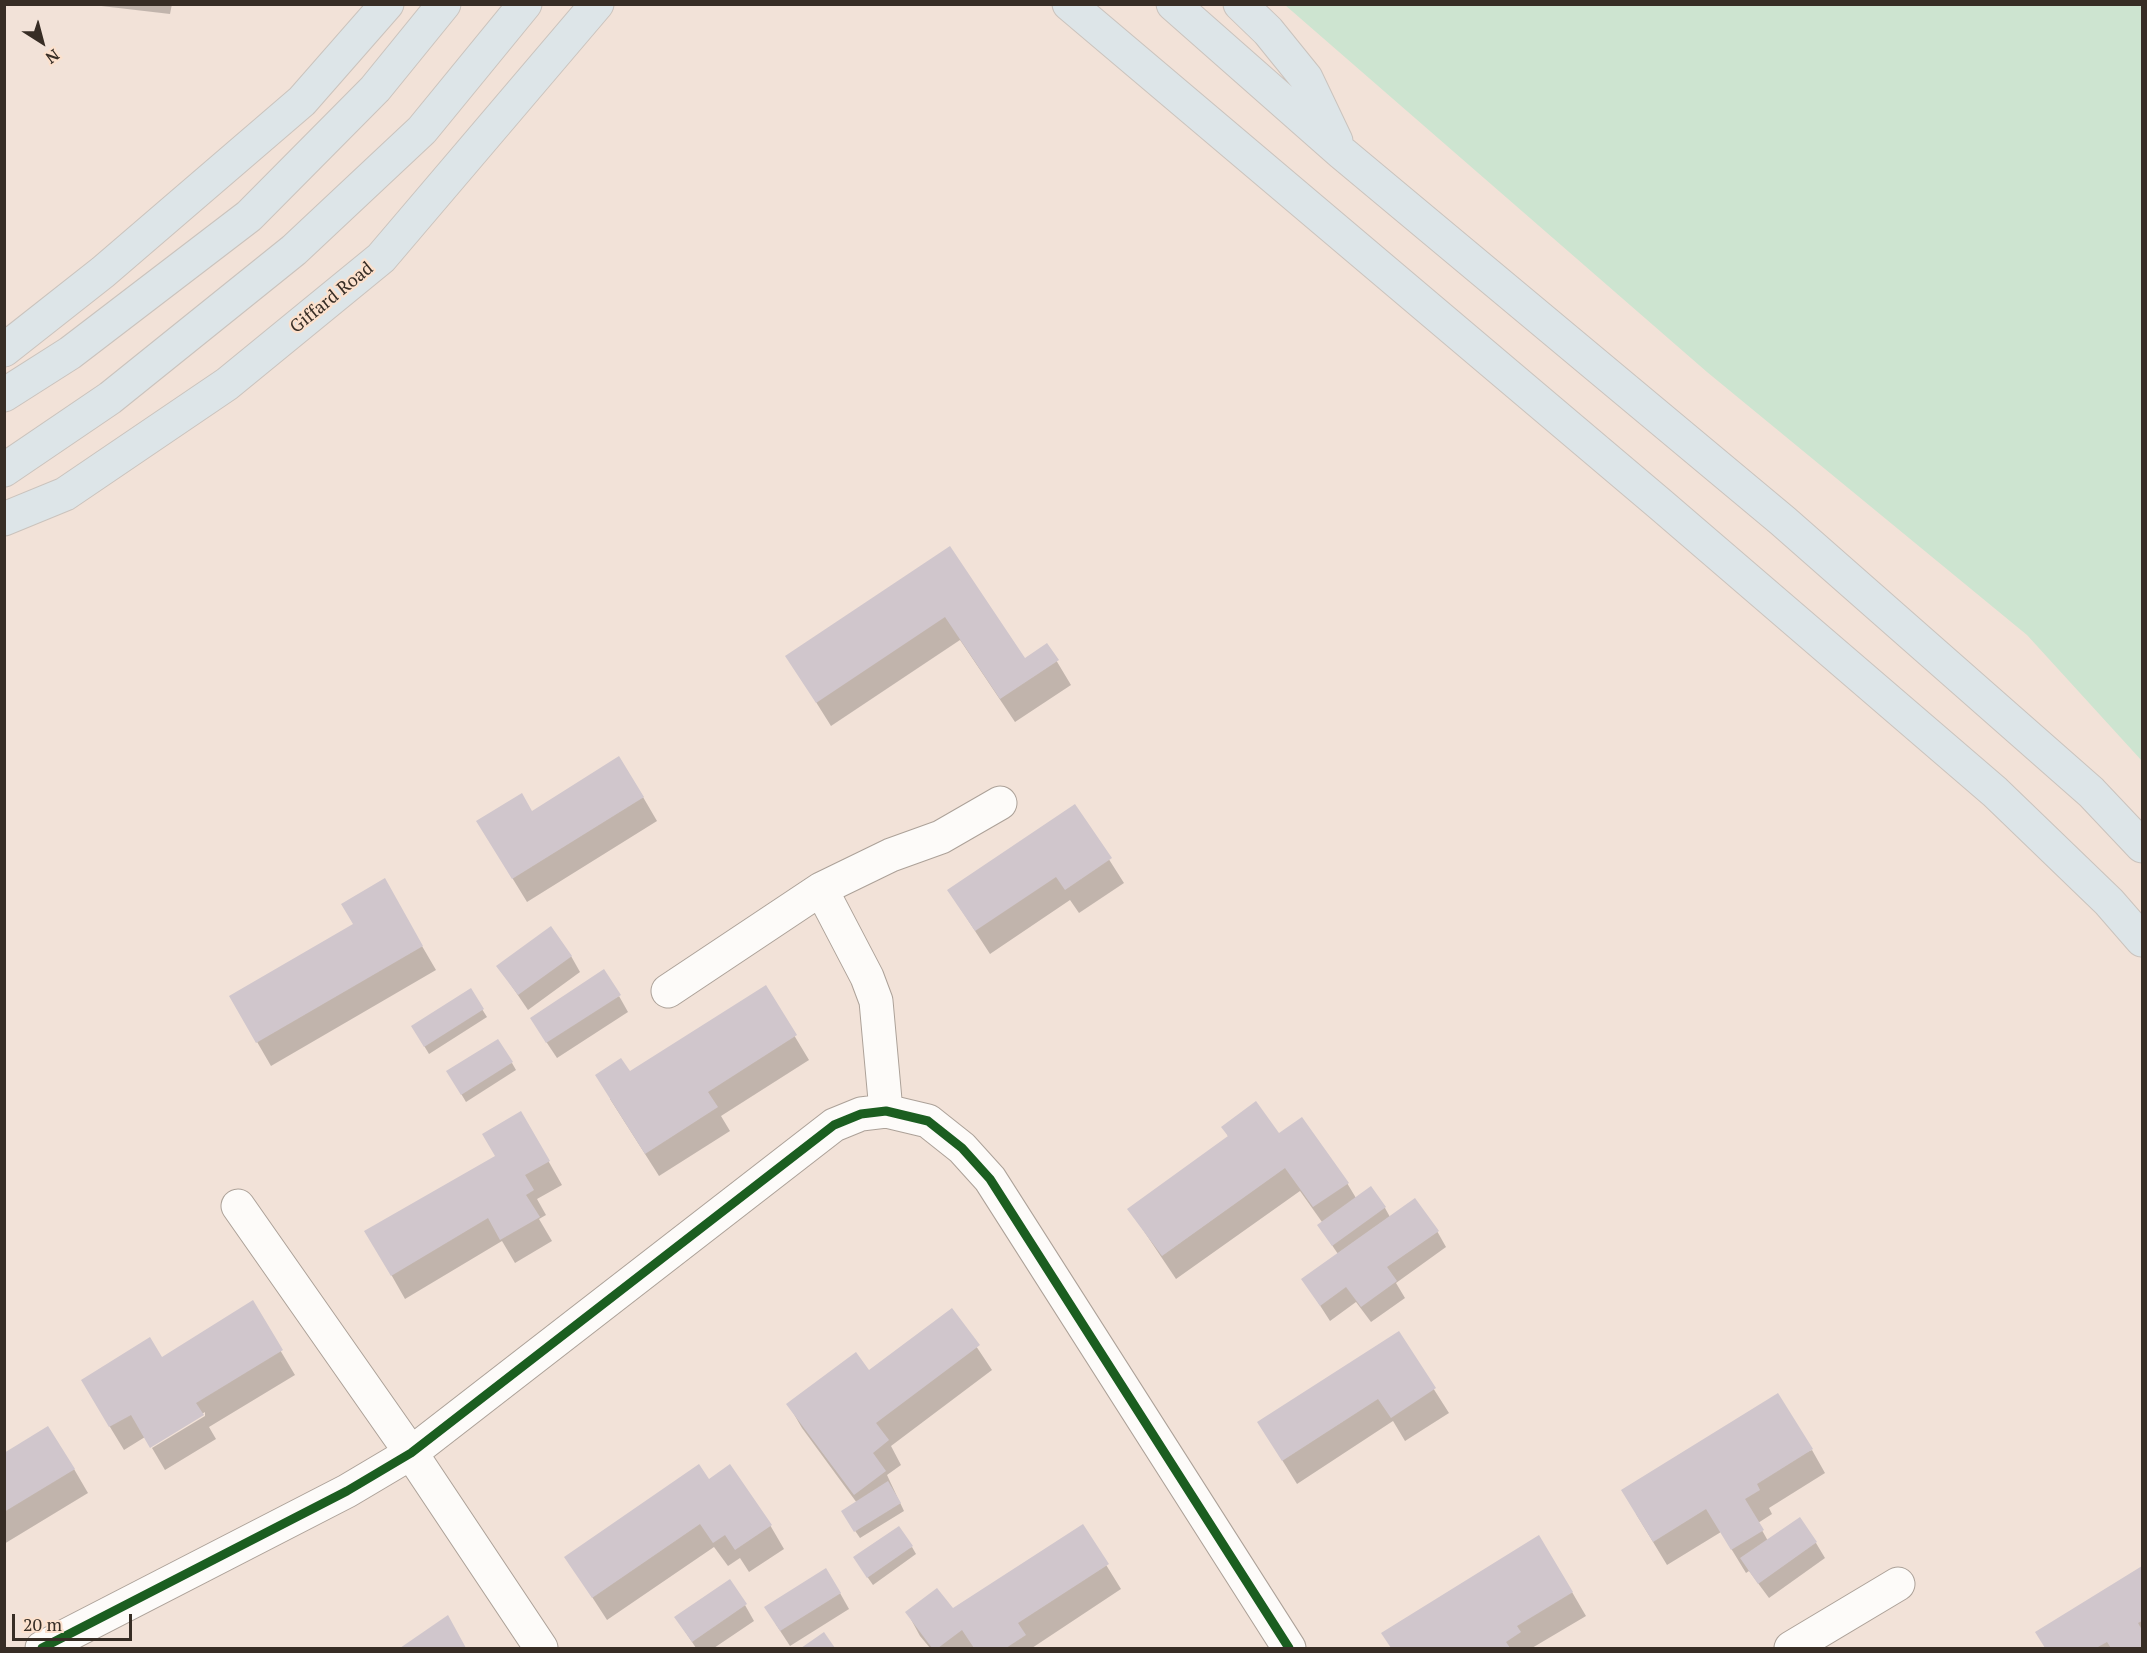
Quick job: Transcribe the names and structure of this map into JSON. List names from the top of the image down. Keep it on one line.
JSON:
{"streets":{"main road":["Giffard Road"]},"scale_bar":"20 m","north":"bottom right"}
